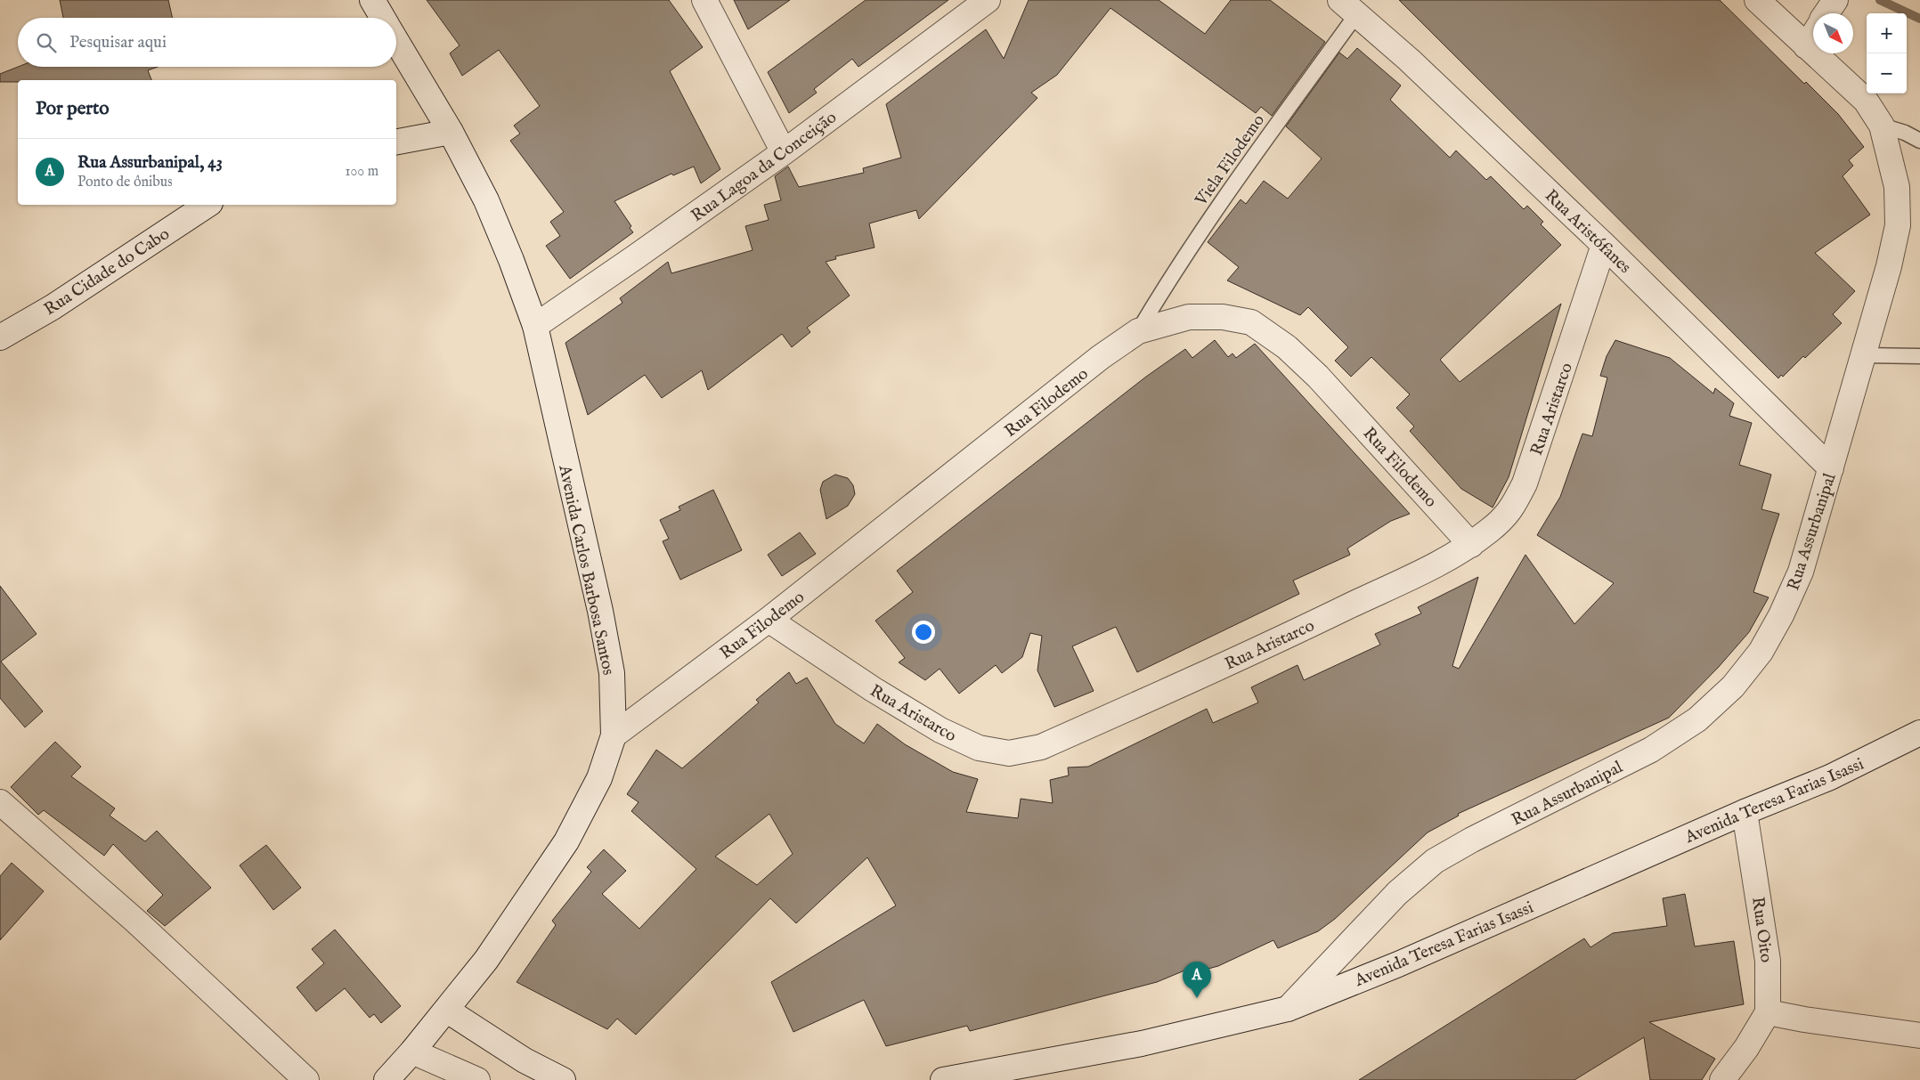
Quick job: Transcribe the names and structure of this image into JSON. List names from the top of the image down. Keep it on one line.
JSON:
{"streets":{"street":["Rua Lagoa da Conceição","Rua Aristófanes","Rua Cidade do Cabo","Rua Filodemo","Rua Aristarco","Rua Assurbanipal","Avenida Carlos Barbosa Santos","Avenida Teresa Farias Isassi","Rua Oito"],"lane":["Viela Filodemo"]},"crossings":[["Viela Filodemo","Rua Aristófanes"],["Viela Filodemo","Rua Filodemo"],["Rua Lagoa da Conceição","Avenida Carlos Barbosa Santos"],["Rua Aristófanes","Rua Aristarco"],["Rua Aristófanes","Rua Assurbanipal"],["Rua Filodemo","Rua Aristarco"],["Rua Filodemo","Avenida Carlos Barbosa Santos"],["Rua Assurbanipal","Avenida Teresa Farias Isassi"],["Avenida Teresa Farias Isassi","Rua Oito"]],"north":"bottom right","page":{"map_buttons":["+","−"],"search":"Pesquisar aqui","heading":"Por perto","list":[{"mark":"A","name":"Rua Assurbanipal, 43","note":"Ponto de ônibus","value":"100 m"}],"pins":"A"}}
